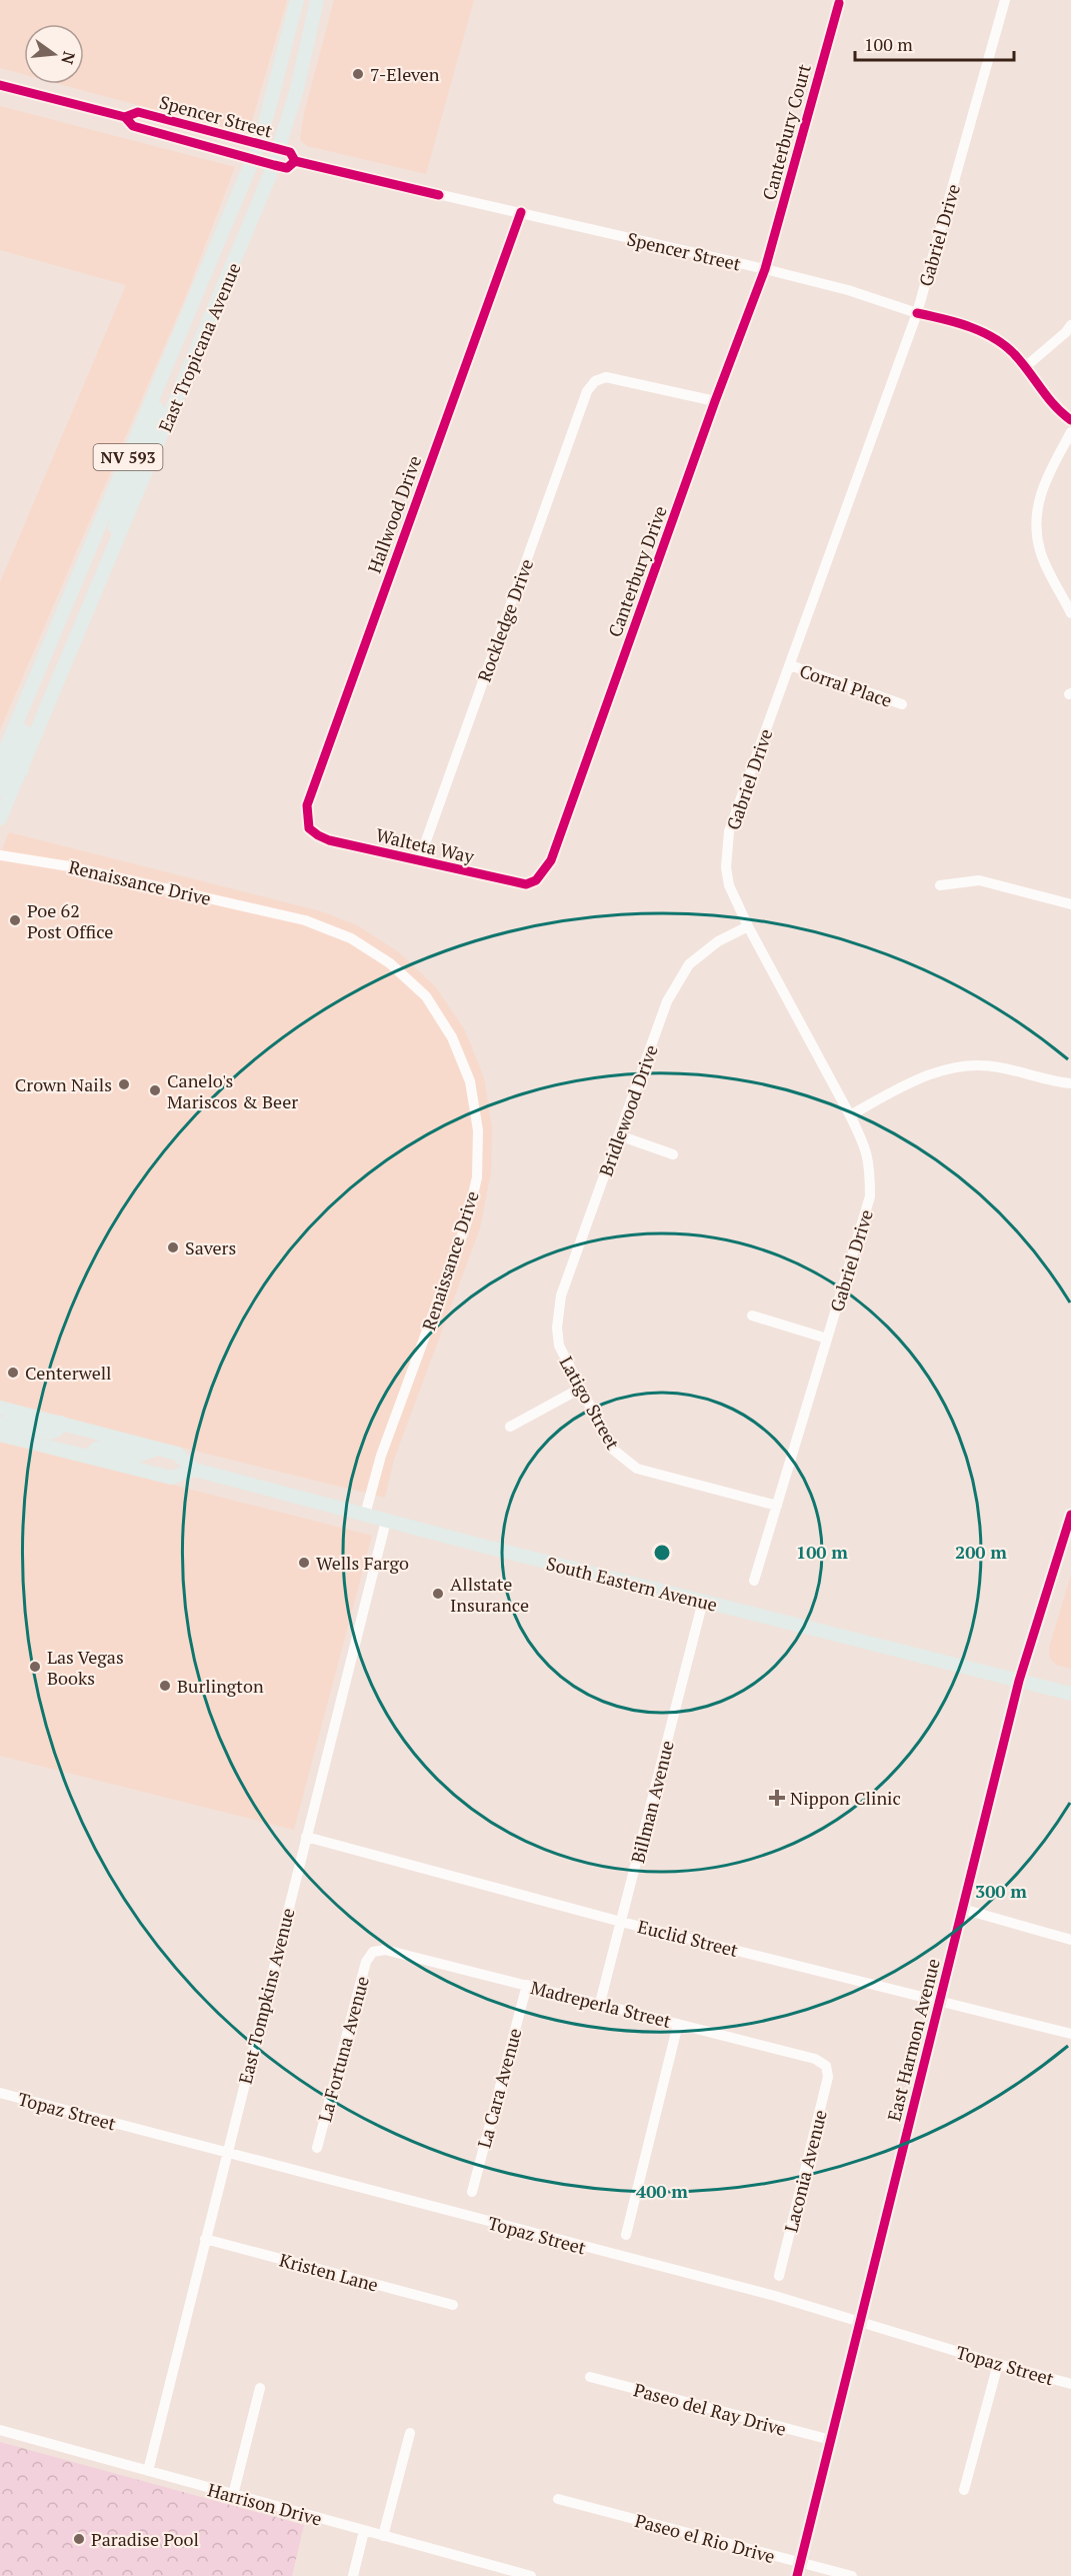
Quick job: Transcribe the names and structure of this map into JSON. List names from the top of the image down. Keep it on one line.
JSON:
{"streets":{"main road":["East Tropicana Avenue","NV 593","South Eastern Avenue","East Harmon Avenue"],"street":["Spencer Street","Canterbury Court","Gabriel Drive","Hallwood Drive","Canterbury Drive","Rockledge Drive","Corral Place","Walteta Way","Renaissance Drive","Bridlewood Drive","Latigo Street","Billman Avenue","Euclid Street","East Tompkins Avenue","Madreperla Street","La Fortuna Avenue","La Cara Avenue","Topaz Street","Laconia Avenue","Kristen Lane","Paseo del Ray Drive","Harrison Drive","Paseo el Rio Drive"]},"crossings":[["Spencer Street","Canterbury Court"],["Spencer Street","Gabriel Drive"],["Spencer Street","East Tropicana Avenue"],["Spencer Street","Hallwood Drive"],["Spencer Street","Canterbury Drive"],["Canterbury Court","Canterbury Drive"],["Gabriel Drive","Corral Place"],["Gabriel Drive","Bridlewood Drive"],["Gabriel Drive","Latigo Street"],["Hallwood Drive","Walteta Way"],["Canterbury Drive","Rockledge Drive"],["Canterbury Drive","Walteta Way"],["Rockledge Drive","Walteta Way"],["Renaissance Drive","South Eastern Avenue"],["Bridlewood Drive","Latigo Street"],["South Eastern Avenue","Billman Avenue"],["South Eastern Avenue","East Tompkins Avenue"],["South Eastern Avenue","East Harmon Avenue"],["Billman Avenue","Euclid Street"],["Billman Avenue","Madreperla Street"],["Euclid Street","East Tompkins Avenue"],["Euclid Street","East Harmon Avenue"],["East Tompkins Avenue","Topaz Street"],["East Tompkins Avenue","Kristen Lane"],["East Tompkins Avenue","Harrison Drive"],["Madreperla Street","La Fortuna Avenue"],["Madreperla Street","La Cara Avenue"],["Madreperla Street","Laconia Avenue"],["East Harmon Avenue","Topaz Street"],["East Harmon Avenue","Paseo del Ray Drive"],["East Harmon Avenue","Paseo el Rio Drive"]],"places":{"other":["7-Eleven","Poe 62 Post Office","Crown Nails","Canelo's Mariscos & Beer","Savers","Centerwell","Wells Fargo","Allstate Insurance","Las Vegas Books","Burlington","Paradise Pool"],"health":["Nippon Clinic"]},"scale_bar":"100 m","north":"right","rings":["100 m","200 m","300 m","400 m"]}
